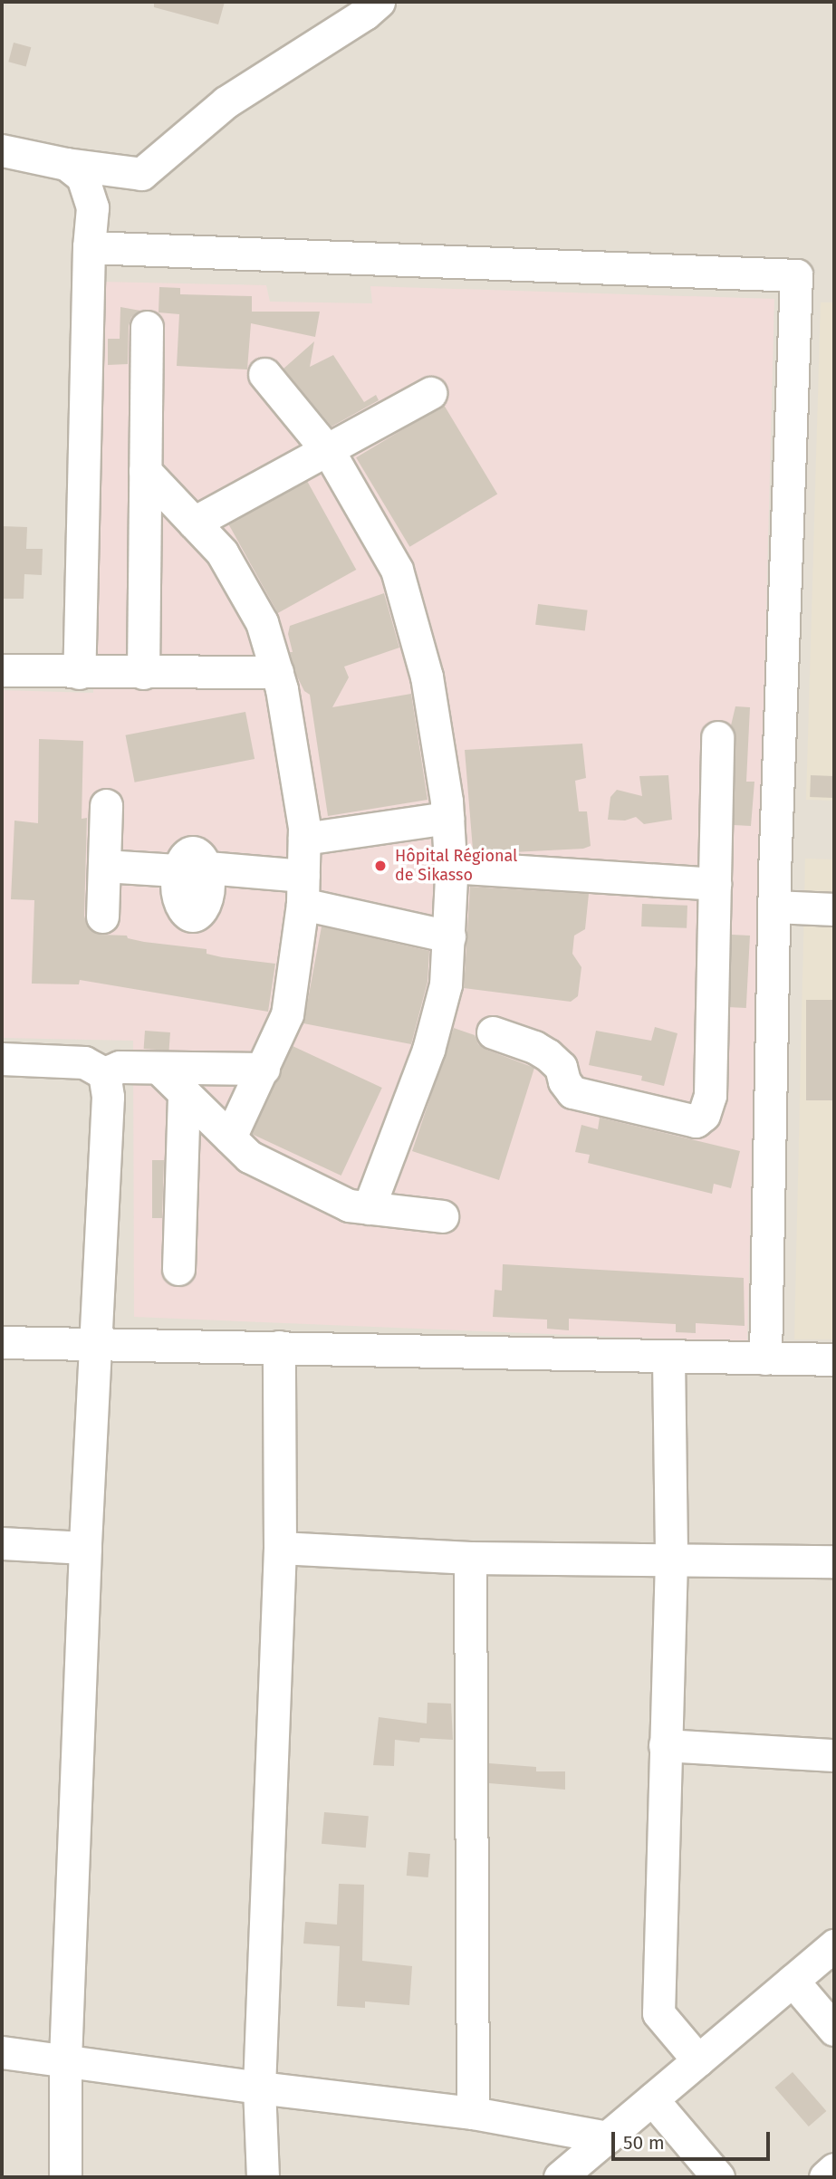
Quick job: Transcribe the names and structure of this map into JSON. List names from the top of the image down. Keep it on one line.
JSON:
{"places":["Hôpital Régional de Sikasso"],"scale_bar":"50 m"}
